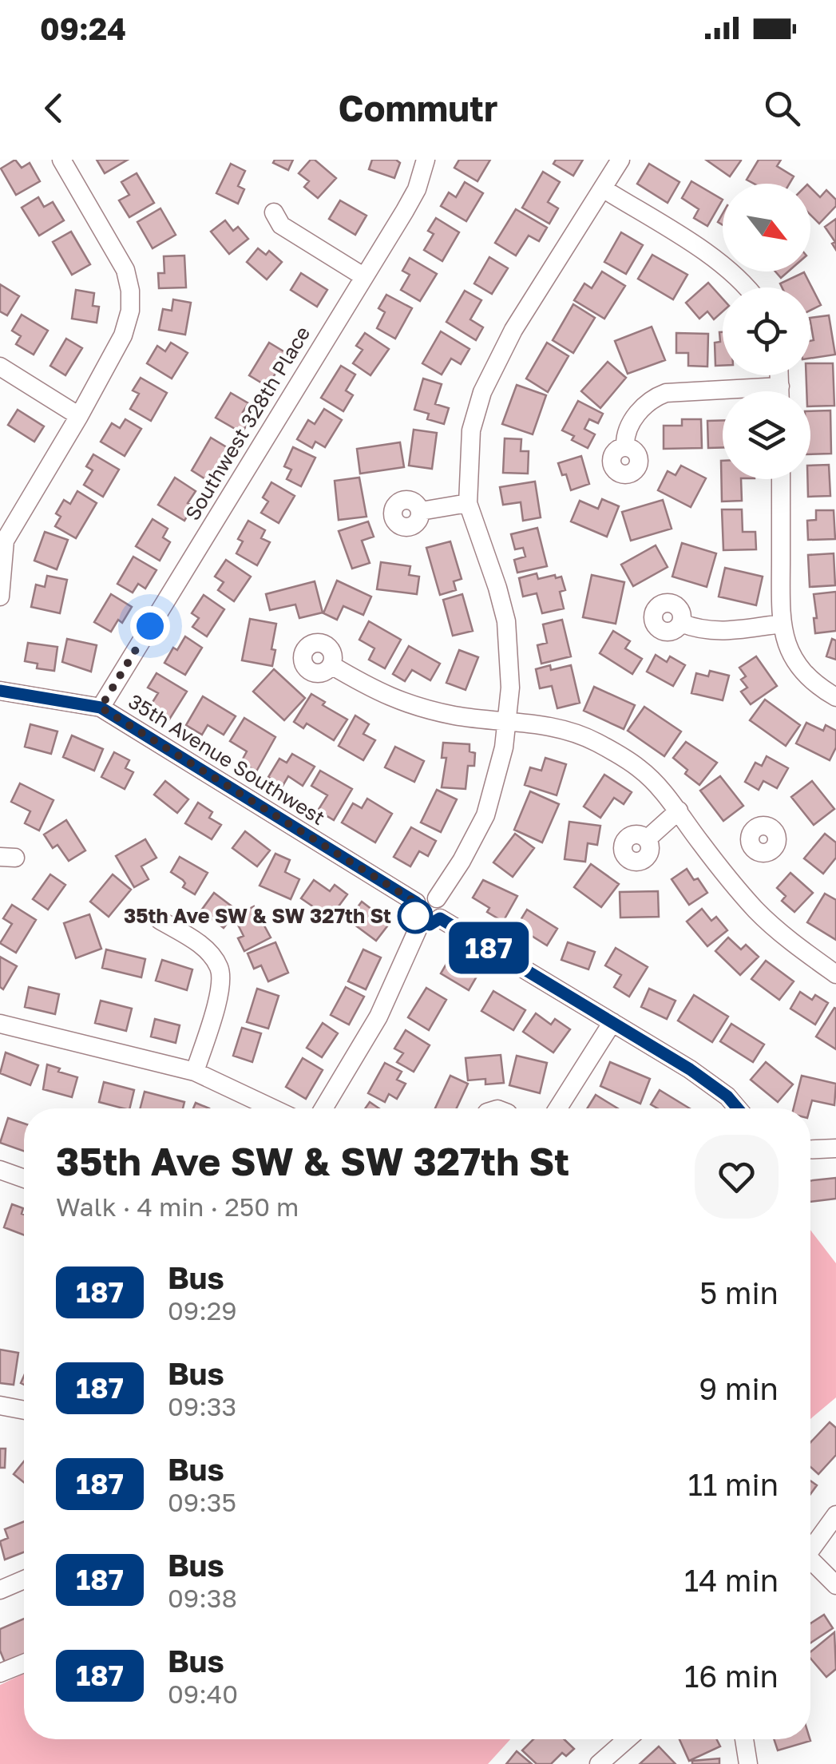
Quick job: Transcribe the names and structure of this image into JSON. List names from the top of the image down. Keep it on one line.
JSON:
{"streets":{"street":["Southwest 328th Place","35th Avenue Southwest"]},"crossings":[["Southwest 328th Place","35th Avenue Southwest"]],"places":["35th Ave SW & SW 327th St"],"lines":["bus line 187"],"north":"bottom right","page":{"status":"09:24","header":"Commutr","on_map":"187","heading":["35th Ave SW & SW 327th St","Walk · 4 min · 250 m"],"list":[{"mark":"187","name":"Bus","note":"09:29","value":"5 min"},{"mark":"187","name":"Bus","note":"09:33","value":"9 min"},{"mark":"187","name":"Bus","note":"09:35","value":"11 min"},{"mark":"187","name":"Bus","note":"09:38","value":"14 min"},{"mark":"187","name":"Bus","note":"09:40","value":"16 min"}]}}
